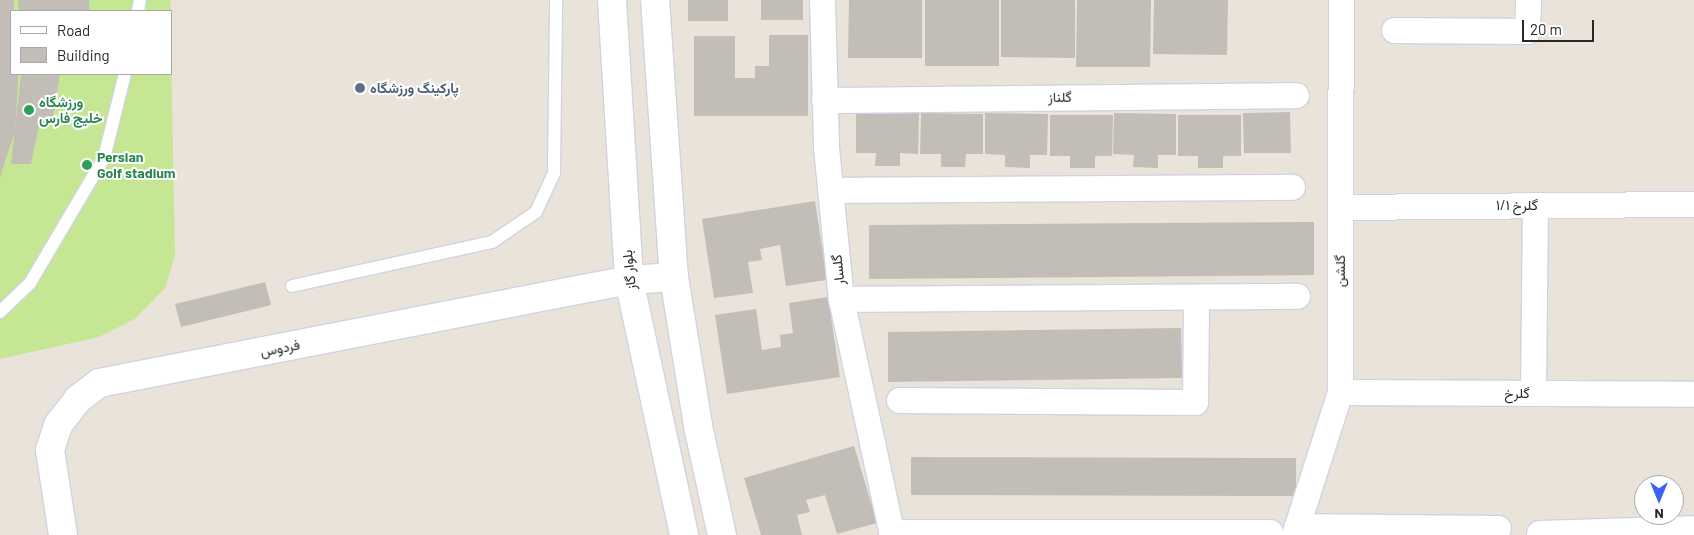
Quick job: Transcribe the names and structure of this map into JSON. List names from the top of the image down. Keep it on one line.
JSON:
{"streets":{"main road":["بلوار گاز","فردوس"],"street":["گلناز","گلرخ ۱/۱","گلسار","گلشن","گلرخ"]},"crossings":[["گلناز","گلسار"],["گلرخ ۱/۱","گلشن"],["بلوار گاز","فردوس"],["گلشن","گلرخ"]],"places":["پارکینگ ورزشگاه","ورزشگاه خلیج فارس","Persian Golf stadium"],"legend":["Road","Building"],"scale_bar":"20 m","north":"bottom"}
